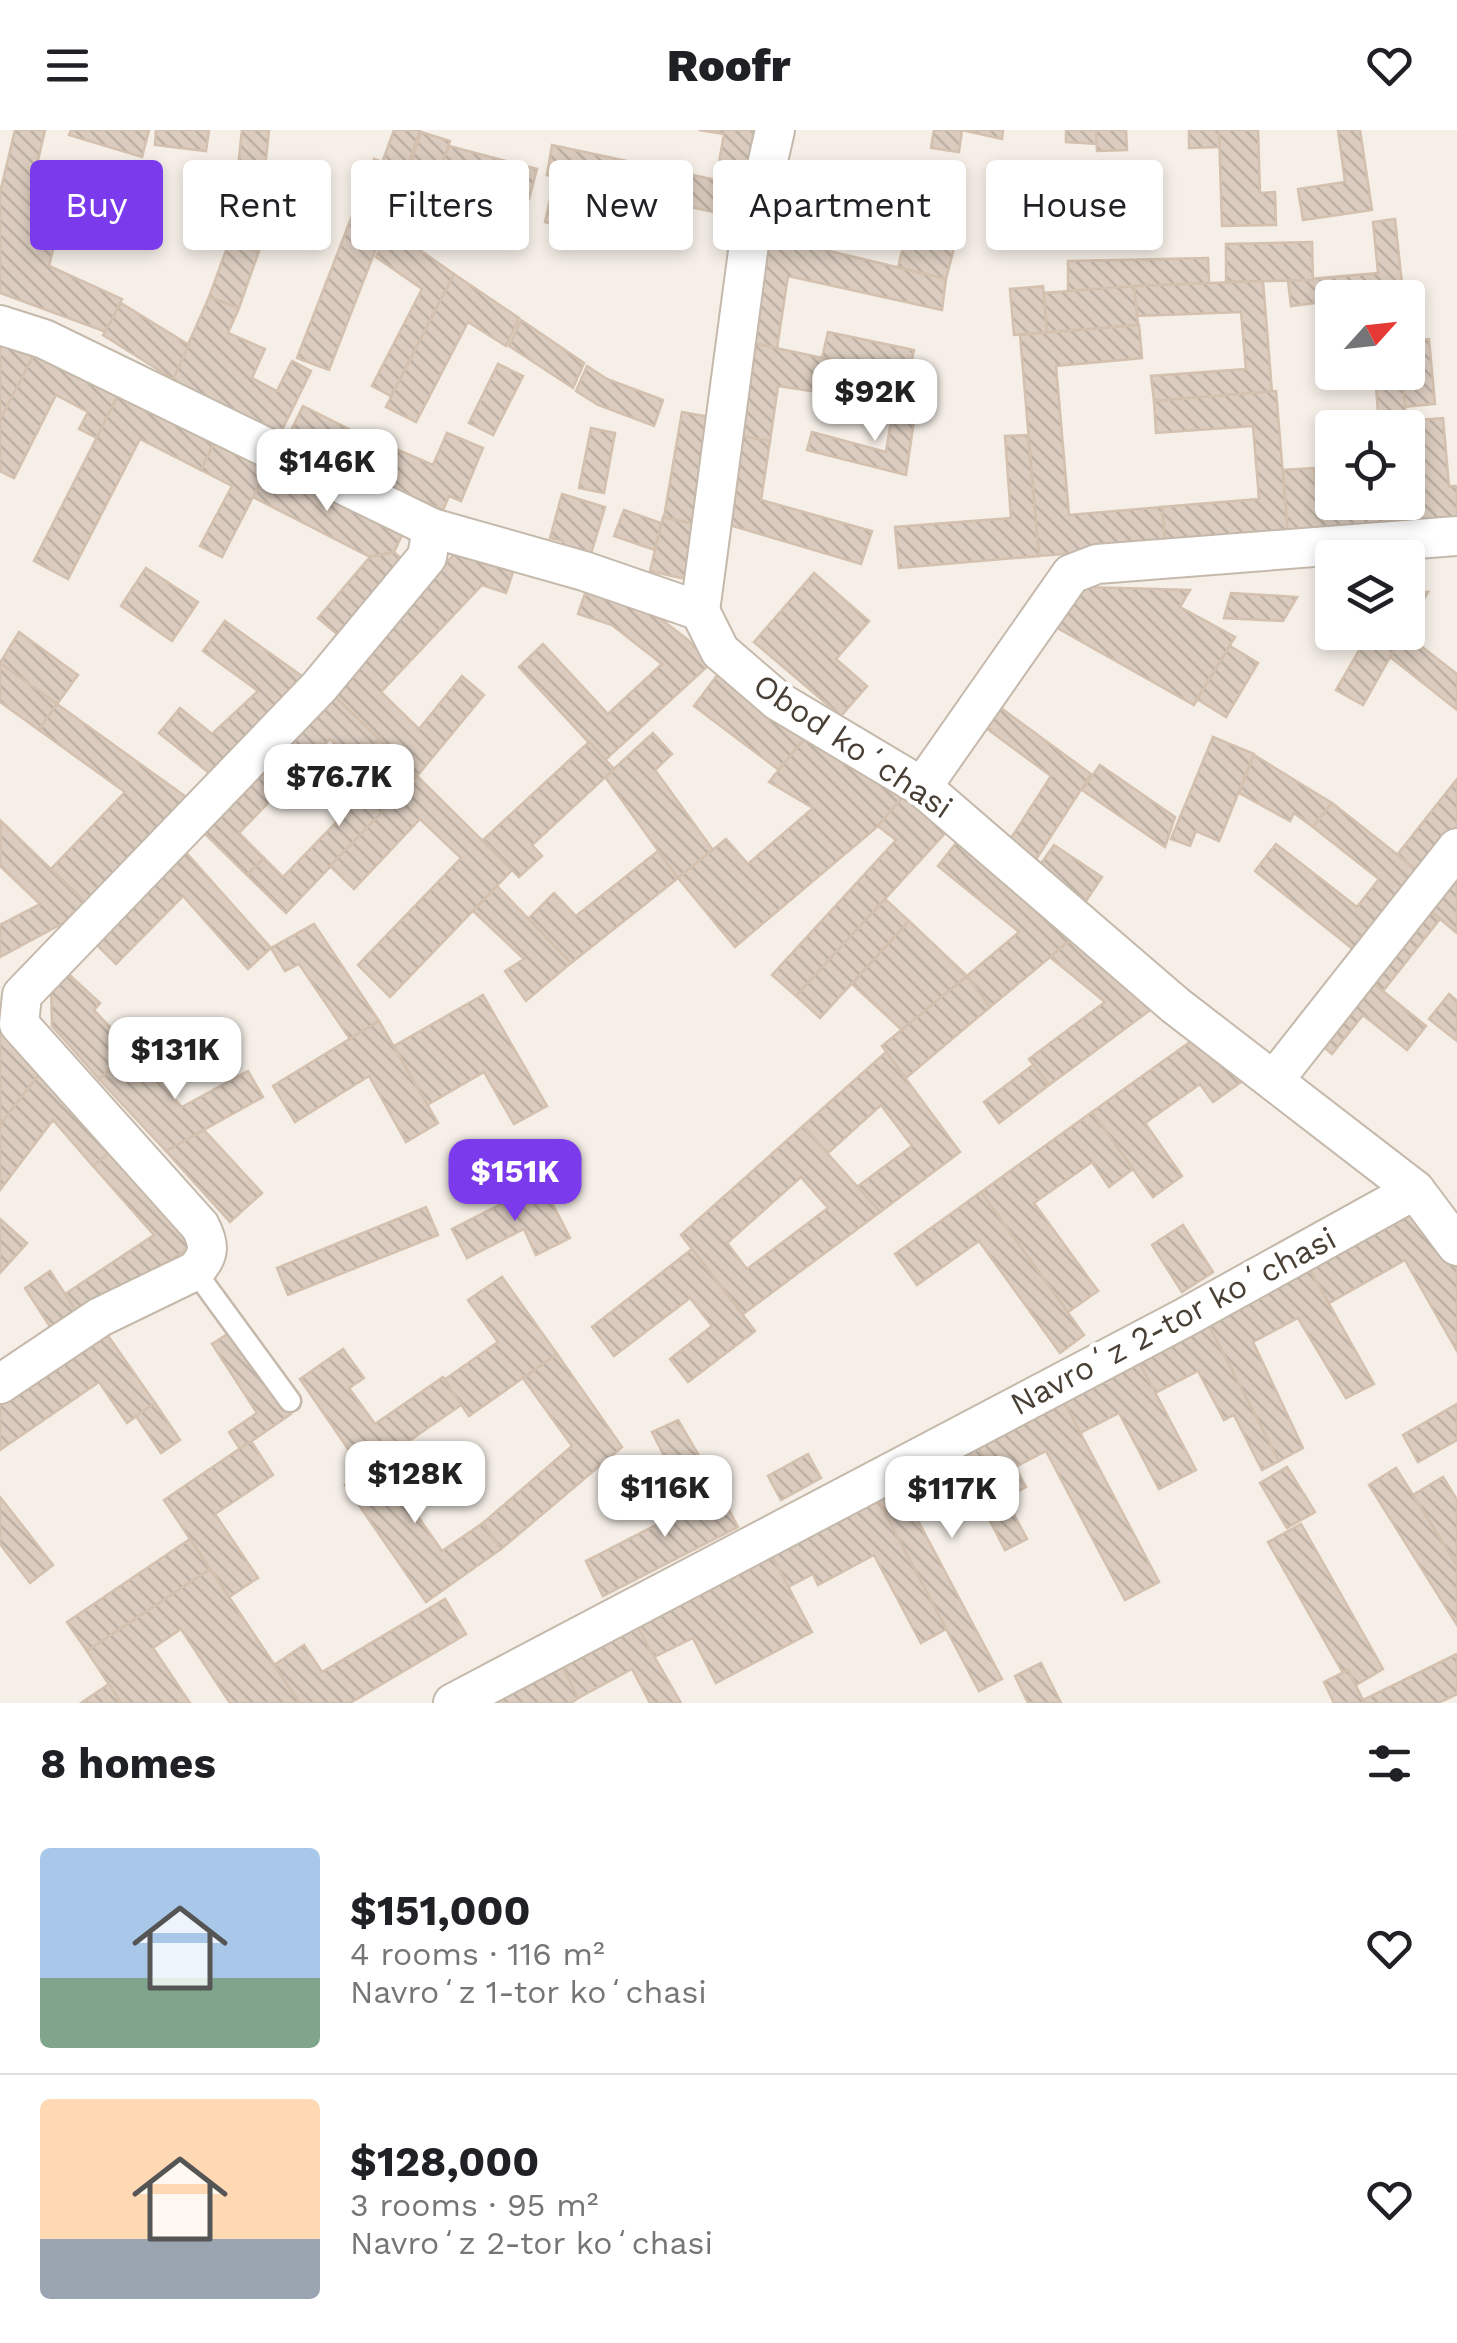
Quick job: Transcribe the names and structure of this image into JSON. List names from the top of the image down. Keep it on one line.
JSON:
{"streets":{"street":["Obod koʻchasi","Navroʻz 2-tor koʻchasi"]},"crossings":[["Obod koʻchasi","Navroʻz 2-tor koʻchasi"]],"north":"top right","page":{"header":"Roofr","chip":["Buy","Rent","Filters","New","Apartment","House"],"price":["$92K","$146K","$76.7K","$131K","$151K","$128K","$116K","$117K"],"heading":"8 homes","list":[{"name":"$151,000","note":"4 rooms · 116 m² · Navroʻz 1-tor koʻchasi"},{"name":"$128,000","note":"3 rooms · 95 m² · Navroʻz 2-tor koʻchasi"}]}}
